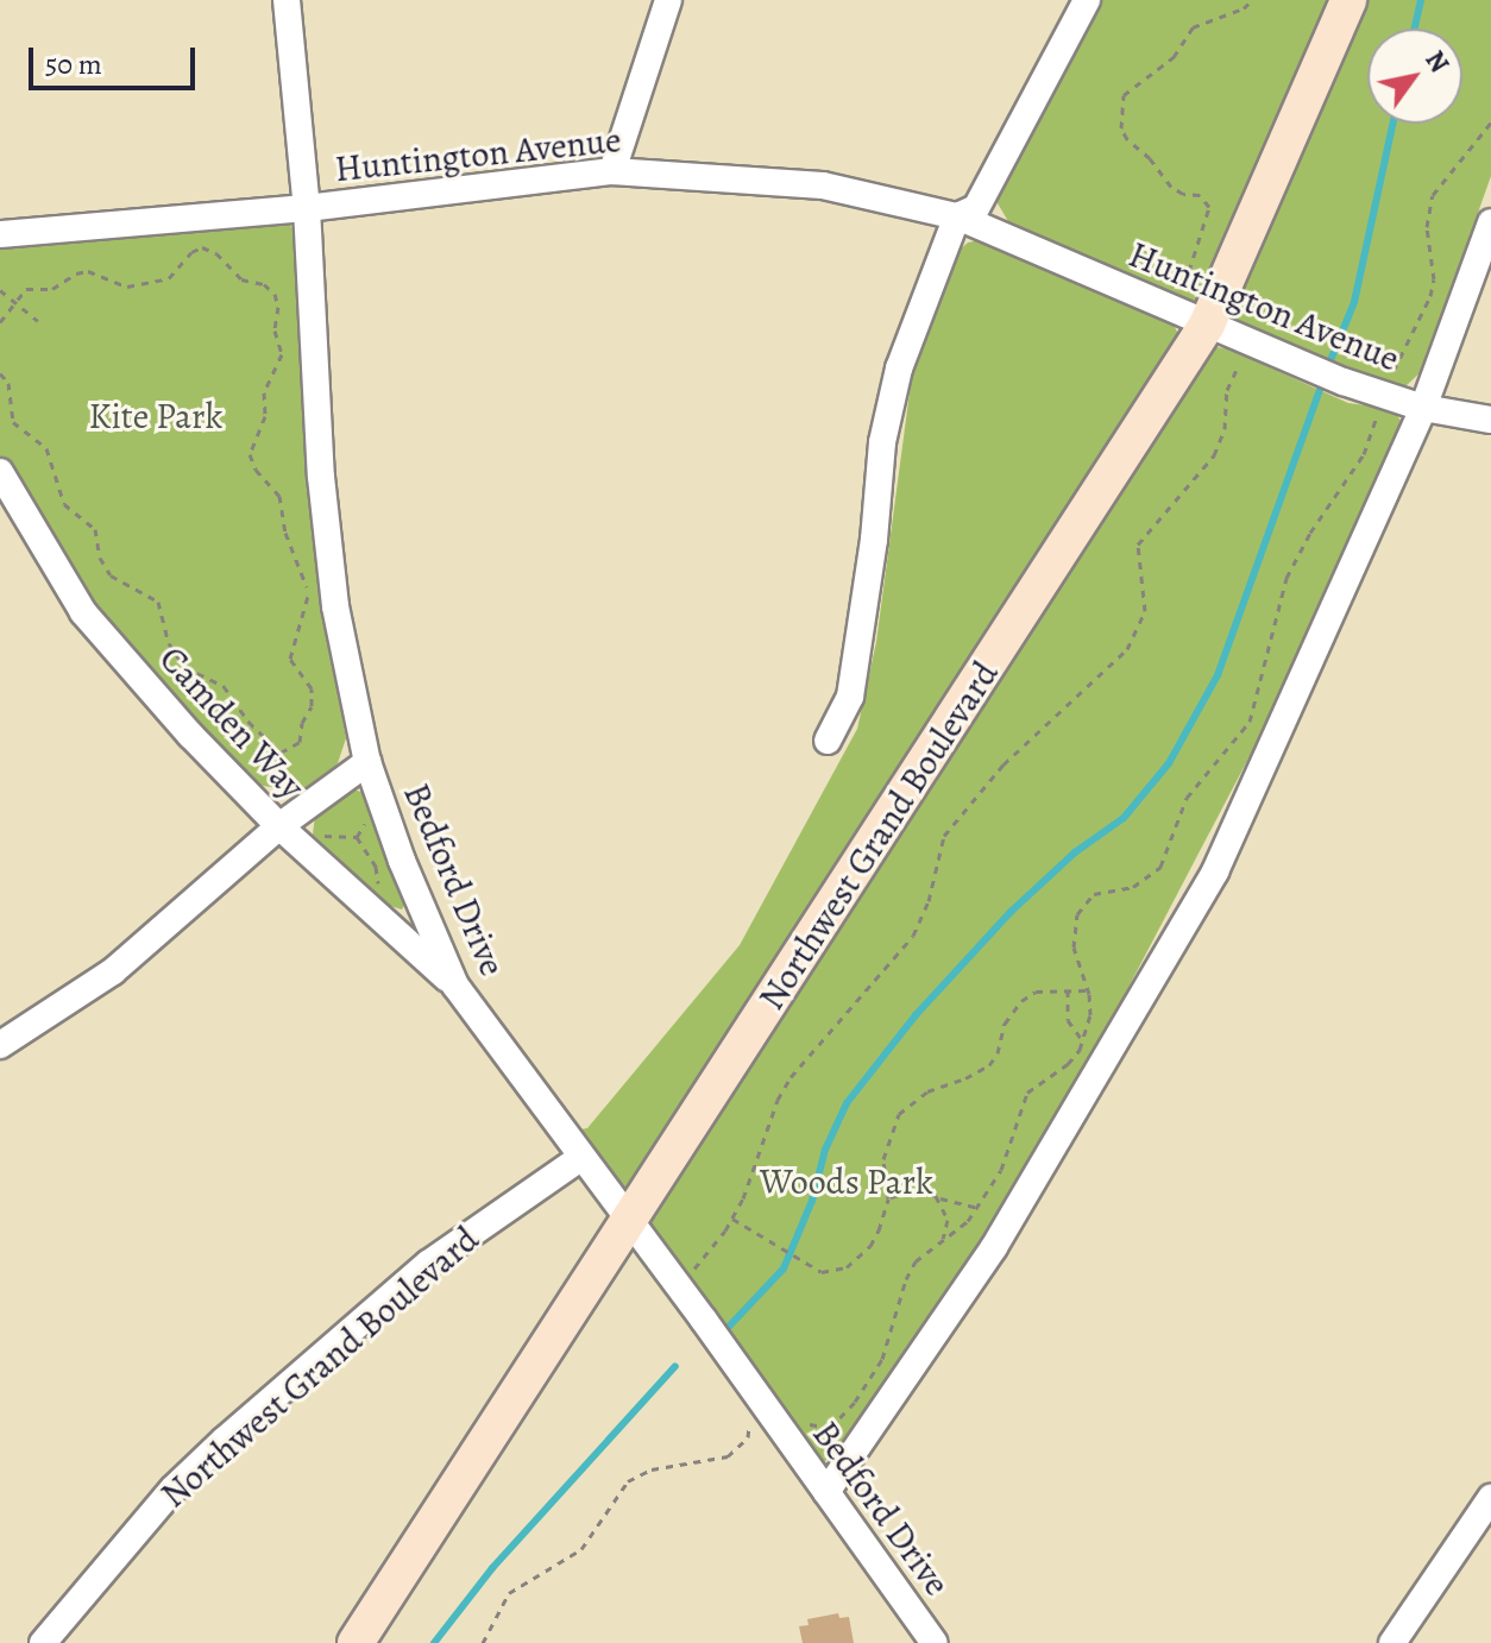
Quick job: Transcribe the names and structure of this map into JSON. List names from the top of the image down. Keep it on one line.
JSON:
{"streets":{"street":["Huntington Avenue","Camden Way","Northwest Grand Boulevard","Bedford Drive"]},"crossings":[["Huntington Avenue","Northwest Grand Boulevard"],["Huntington Avenue","Bedford Drive"],["Camden Way","Bedford Drive"],["Northwest Grand Boulevard","Bedford Drive"]],"parks":["Kite Park","Woods Park"],"scale_bar":"50 m","north":"top right"}
